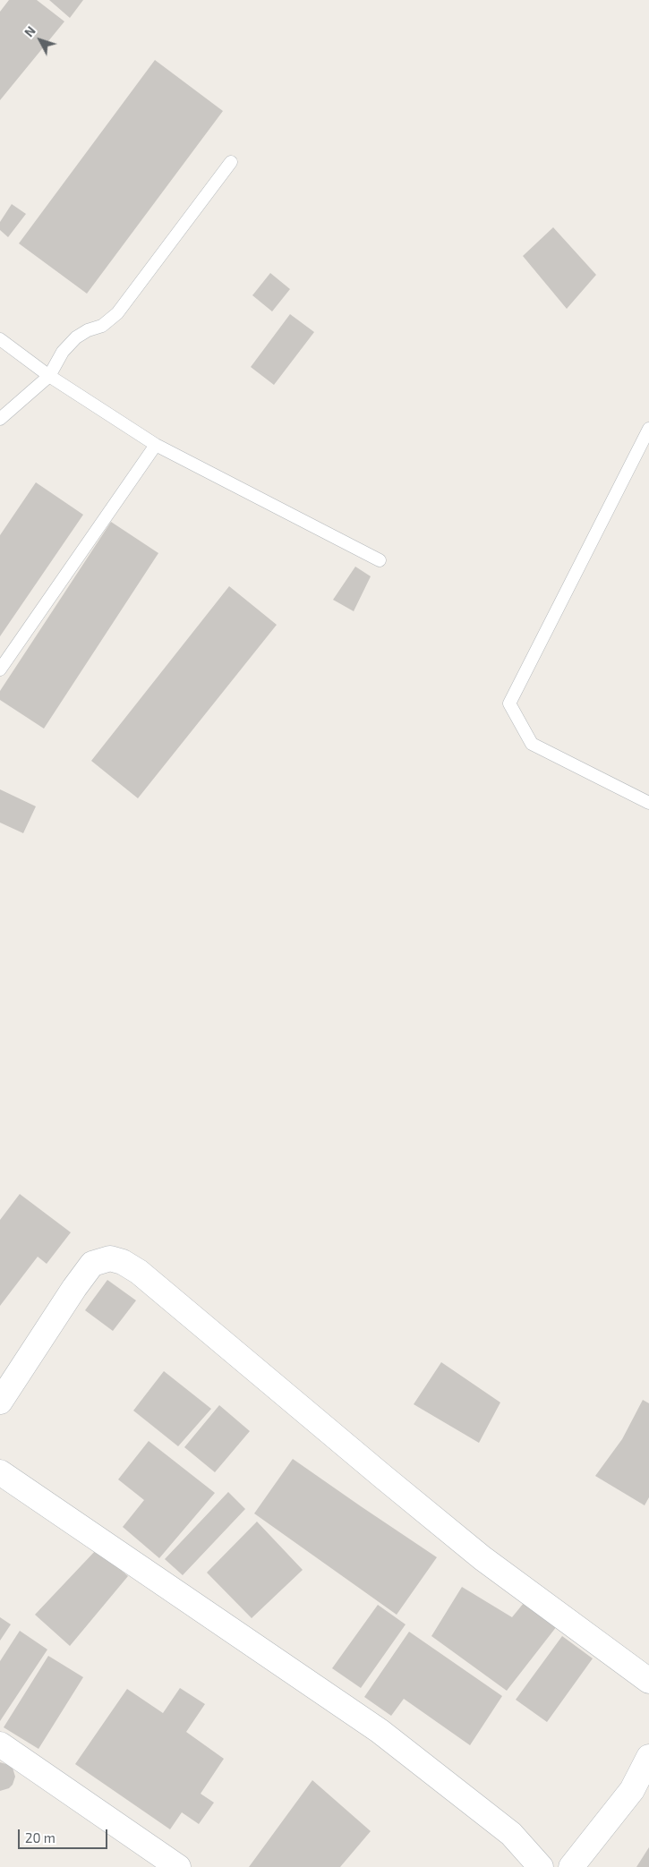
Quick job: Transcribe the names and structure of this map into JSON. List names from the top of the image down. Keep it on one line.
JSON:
{"scale_bar":"20 m","north":"top left"}
